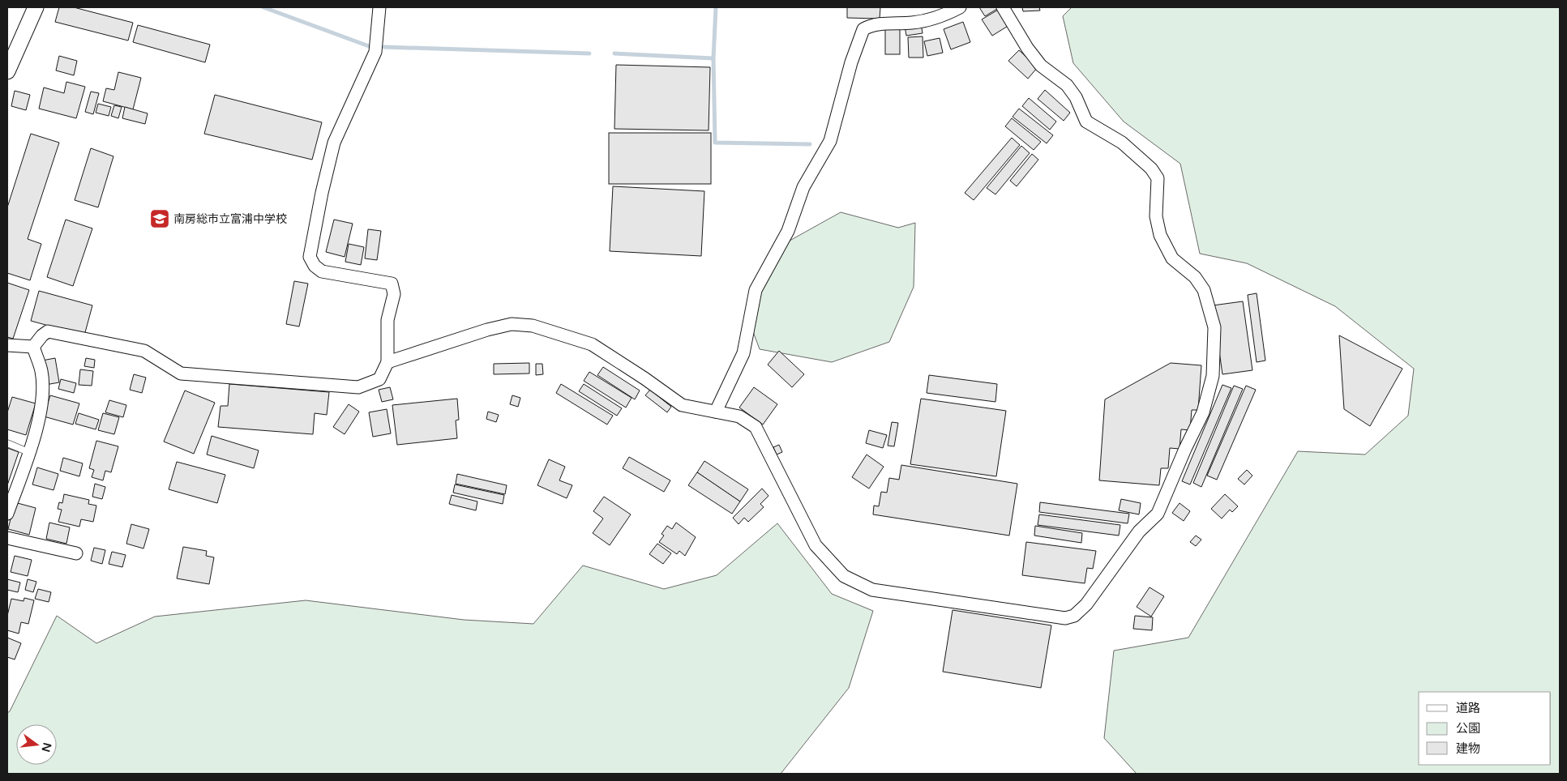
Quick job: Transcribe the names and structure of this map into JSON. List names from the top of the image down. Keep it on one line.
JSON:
{"places":{"school or university":["南房総市立富浦中学校"]},"legend":["道路","公園","建物"],"north":"right"}
